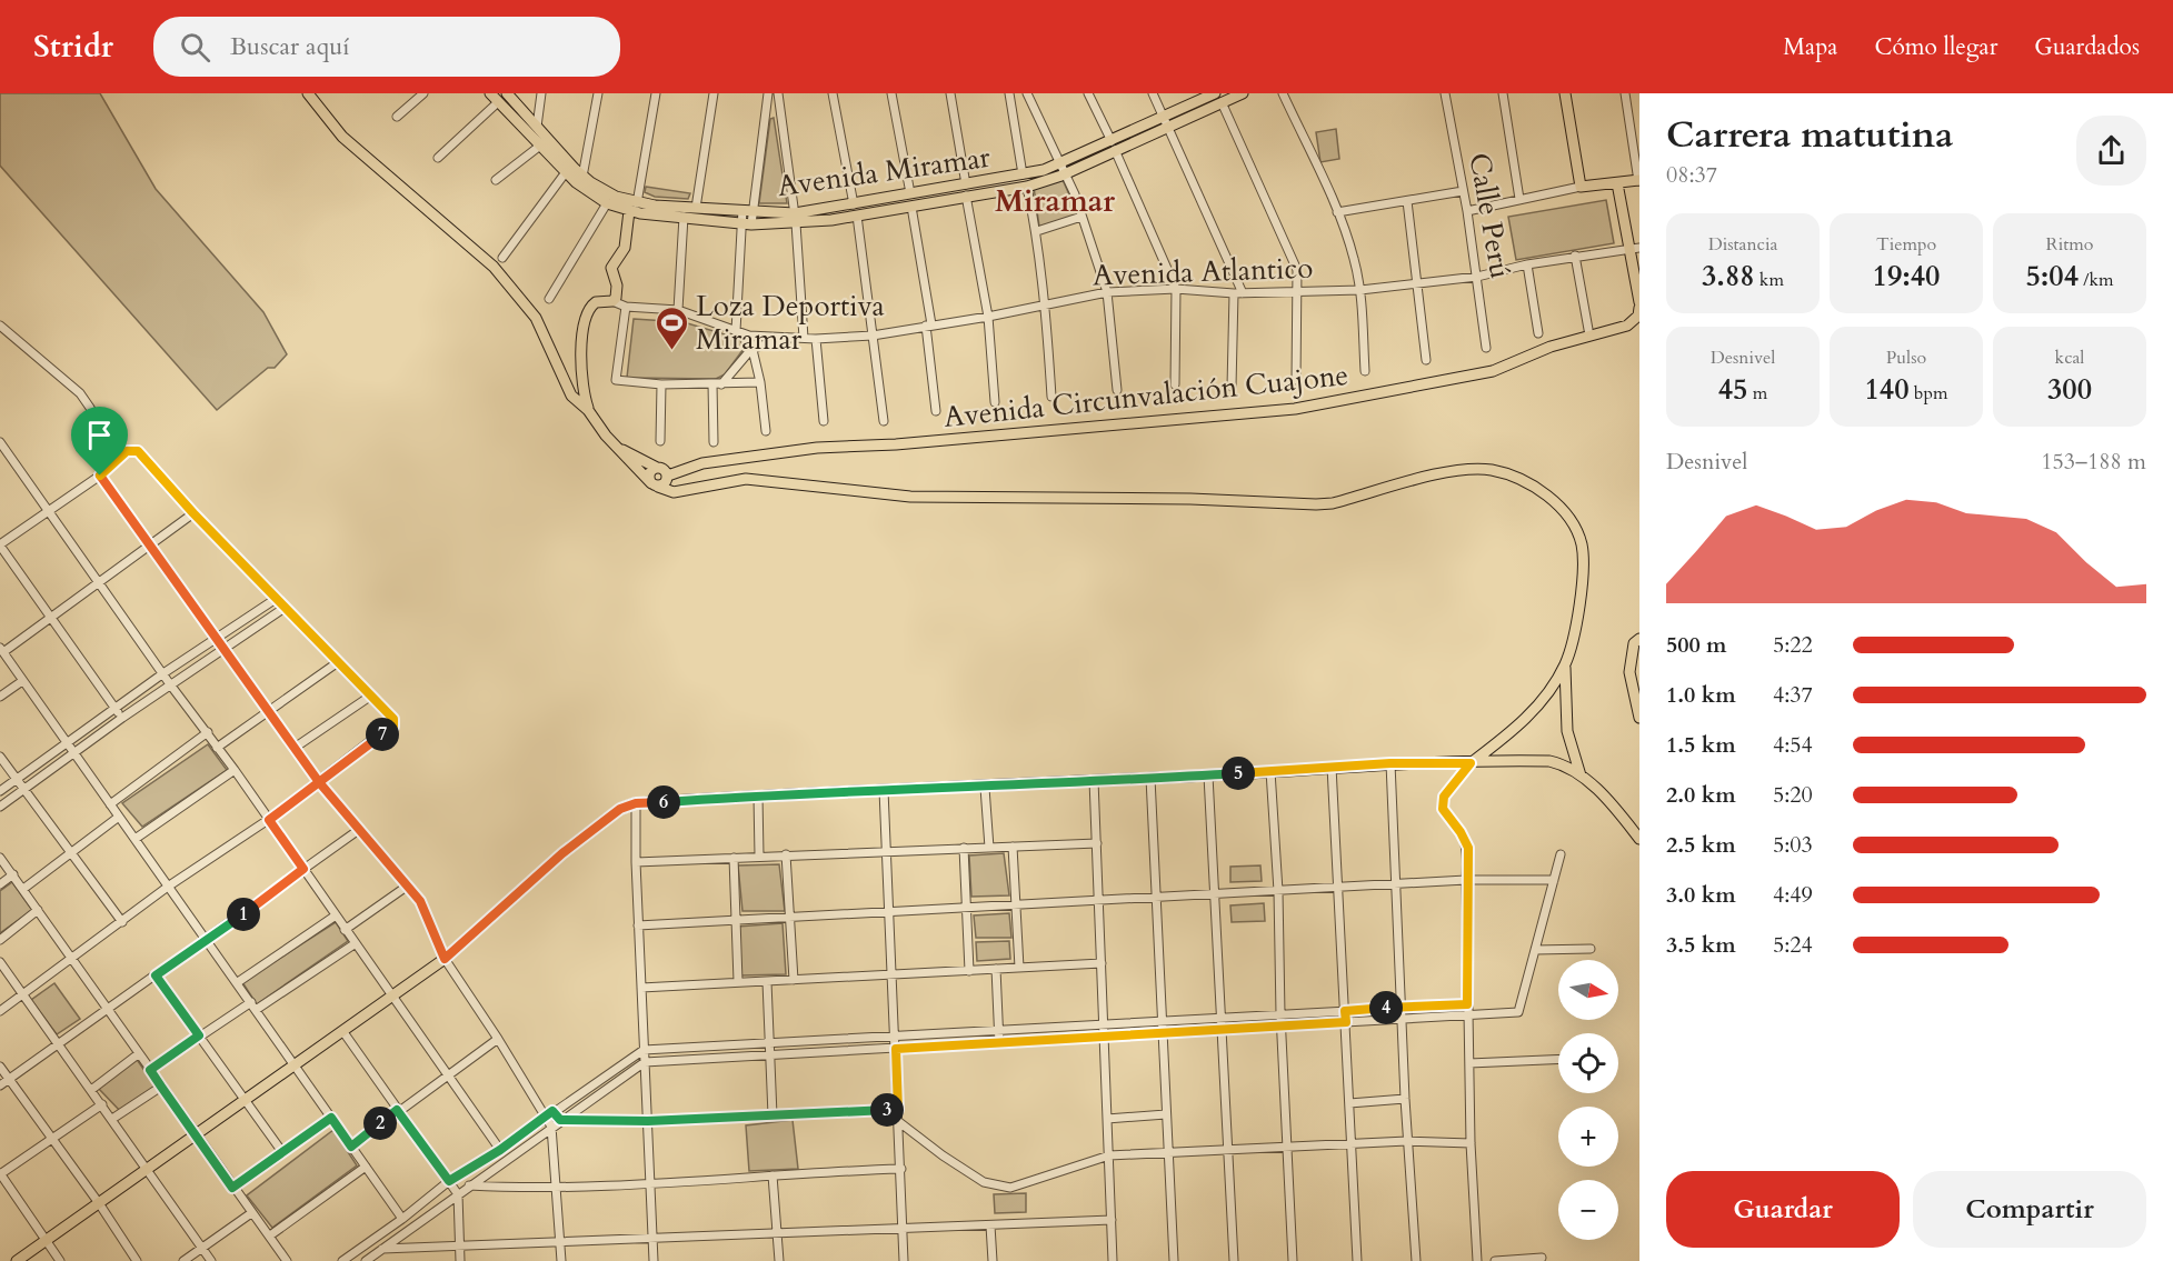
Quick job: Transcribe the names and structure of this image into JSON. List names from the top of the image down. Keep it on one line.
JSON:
{"streets":{"main road":["Avenida Miramar","Avenida Circunvalación Cuajone"],"street":["Calle Perú","Avenida Atlantico"]},"crossings":[["Calle Perú","Avenida Atlantico"]],"districts":["Miramar"],"places":{"sports":["Loza Deportiva Miramar"]},"north":"right","page":{"header":"Stridr","search":"Buscar aquí","nav":["Mapa","Cómo llegar","Guardados"],"heading":["Carrera matutina","08:37"],"stats":[["Distancia","3.88 km"],["Tiempo","19:40"],["Ritmo","5:04 /km"],["Desnivel","45 m"],["Pulso","140 bpm"],["kcal","300"]],"chart":["Desnivel","153–188 m"],"list":[{"name":"500 m","note":"5:22"},{"name":"1.0 km","note":"4:37"},{"name":"1.5 km","note":"4:54"},{"name":"2.0 km","note":"5:20"},{"name":"2.5 km","note":"5:03"},{"name":"3.0 km","note":"4:49"},{"name":"3.5 km","note":"5:24"}],"pins":["7","5","6","1","4","3","2"],"map_buttons":["+","−"],"buttons":["Guardar","Compartir"]}}
